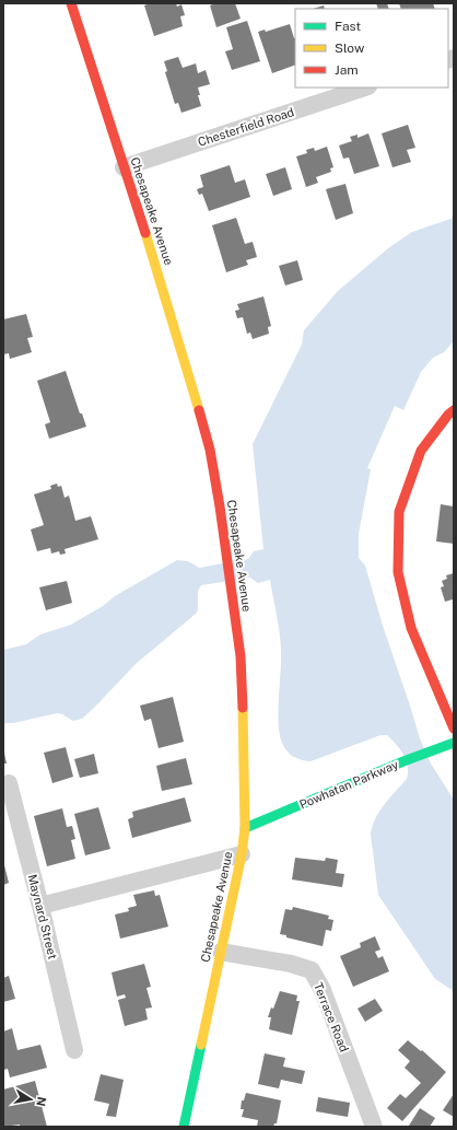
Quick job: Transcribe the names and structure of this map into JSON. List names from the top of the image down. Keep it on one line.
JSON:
{"streets":{"main road":["Chesapeake Avenue","Powhatan Parkway"],"street":["Chesterfield Road","Maynard Street","Terrace Road"]},"crossings":[["Chesterfield Road","Chesapeake Avenue"],["Chesapeake Avenue","Powhatan Parkway"],["Chesapeake Avenue","Terrace Road"]],"legend":["Fast","Slow","Jam"],"north":"right"}
